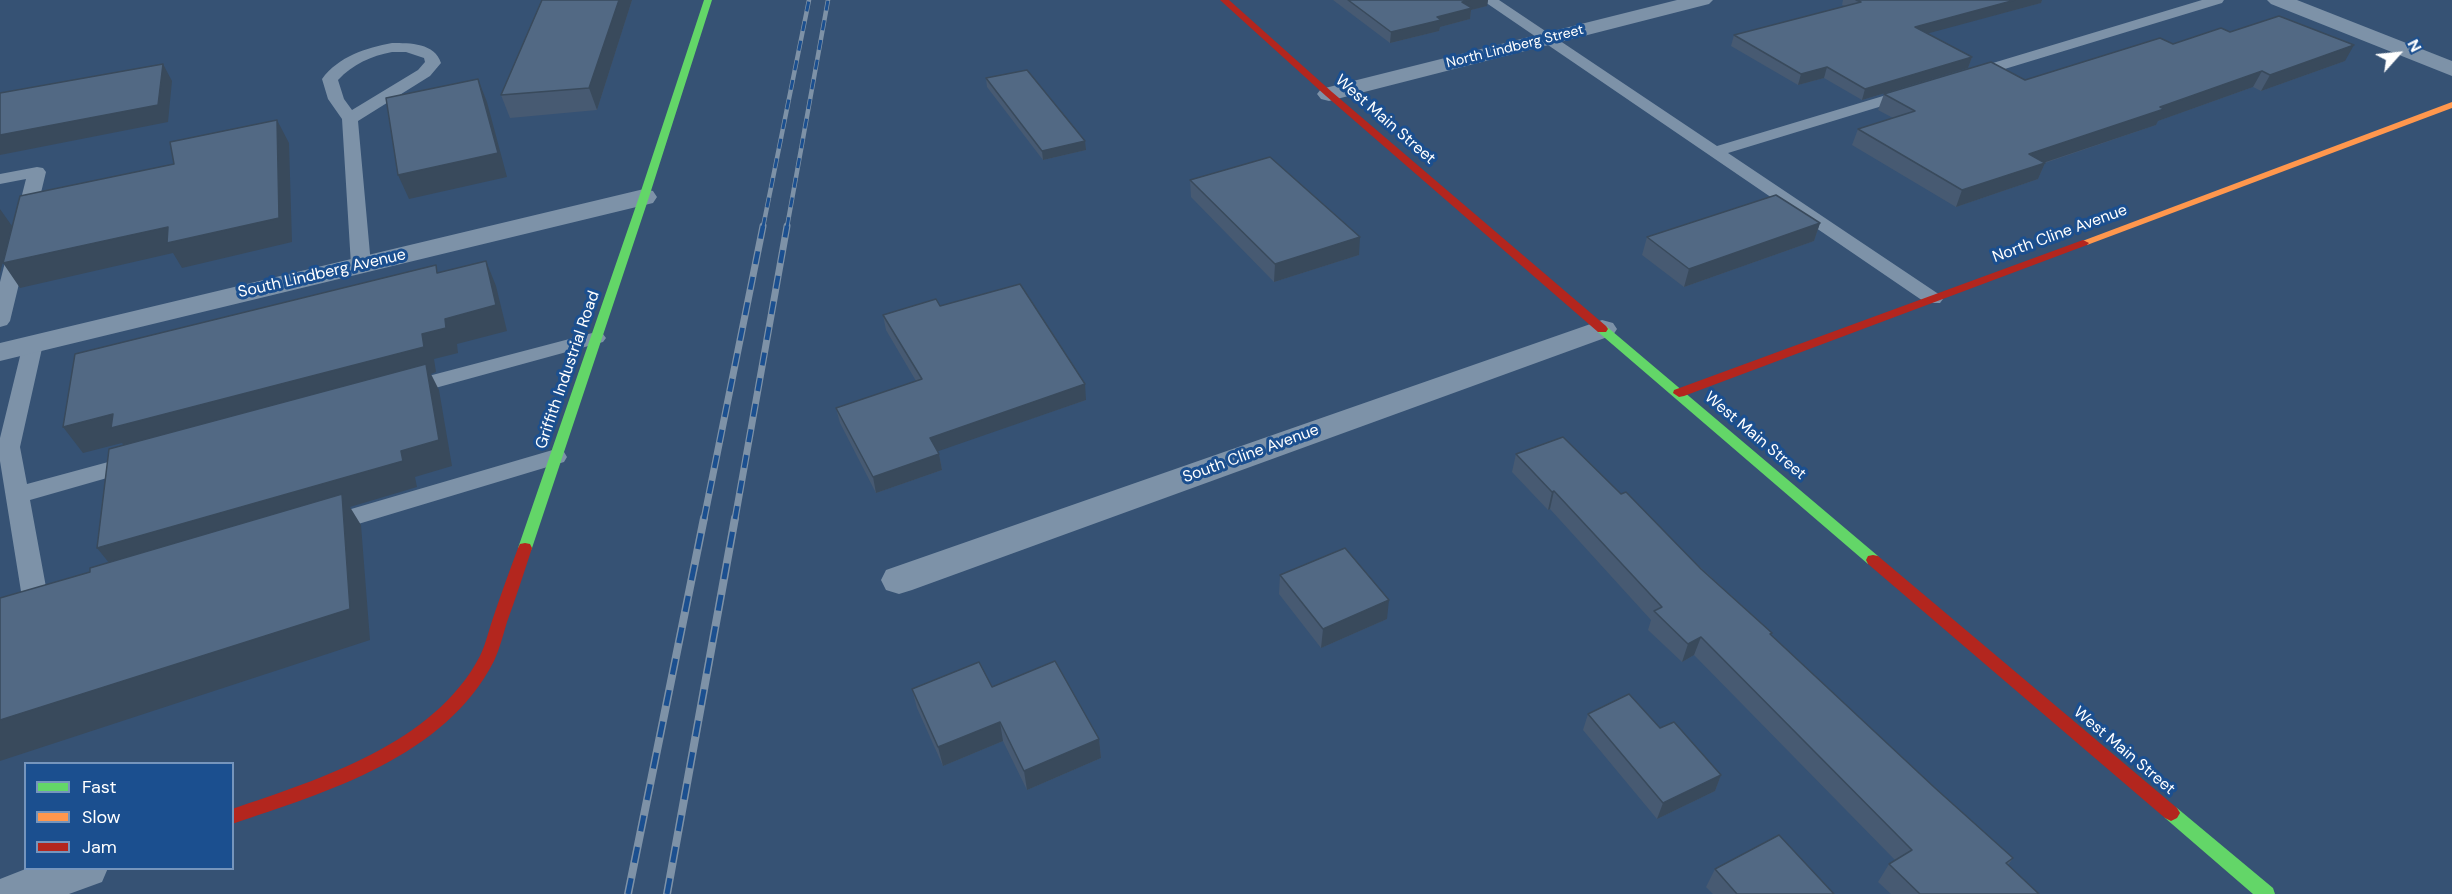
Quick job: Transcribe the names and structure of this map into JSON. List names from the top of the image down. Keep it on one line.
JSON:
{"streets":{"street":["North Lindberg Street","West Main Street","North Cline Avenue","South Lindberg Avenue","Griffith Industrial Road","South Cline Avenue"]},"crossings":[["North Lindberg Street","West Main Street"],["West Main Street","North Cline Avenue"],["West Main Street","South Cline Avenue"],["South Lindberg Avenue","Griffith Industrial Road"]],"legend":["Fast","Slow","Jam"],"north":"top right"}
